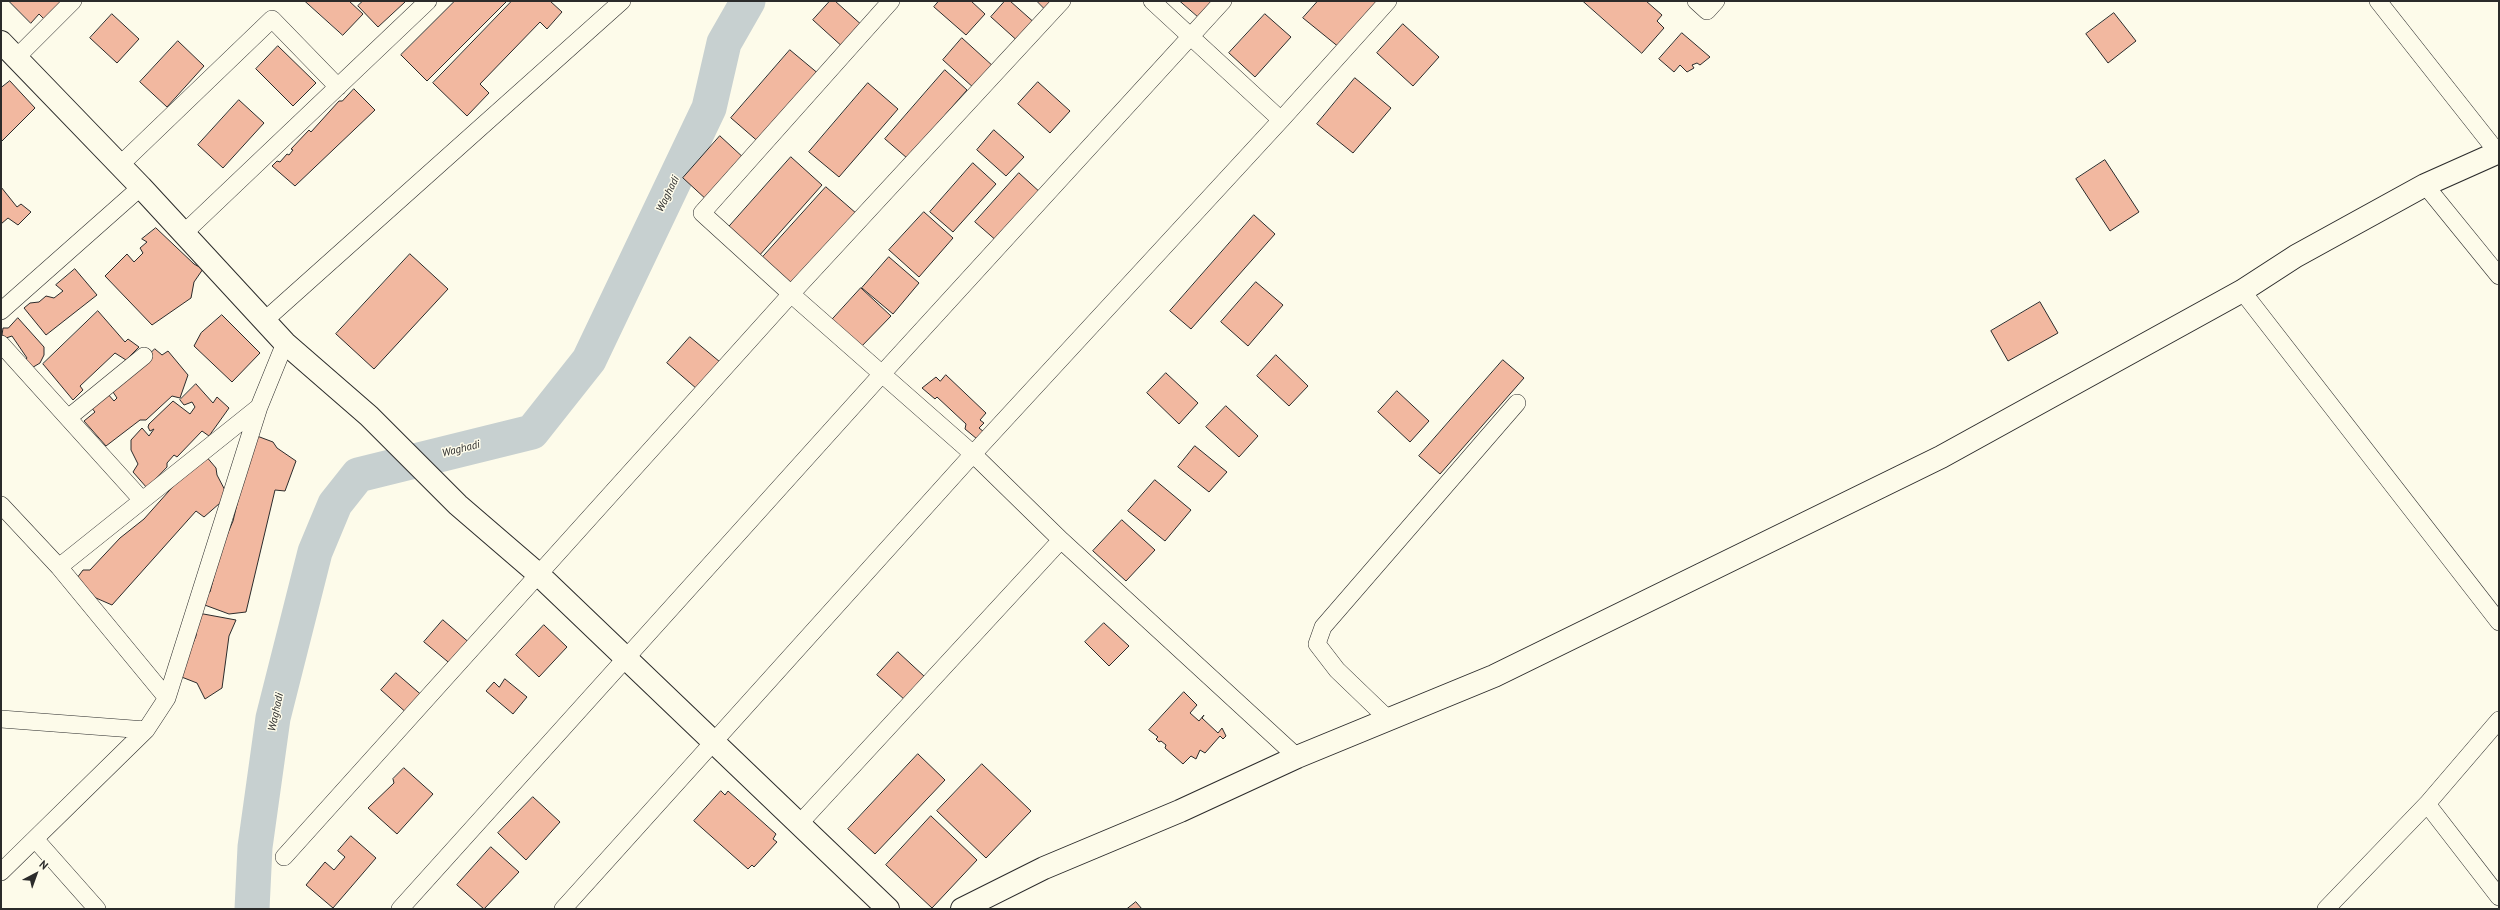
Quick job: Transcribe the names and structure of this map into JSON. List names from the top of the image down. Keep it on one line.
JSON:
{"water":["Waghadi"],"north":"top right"}
